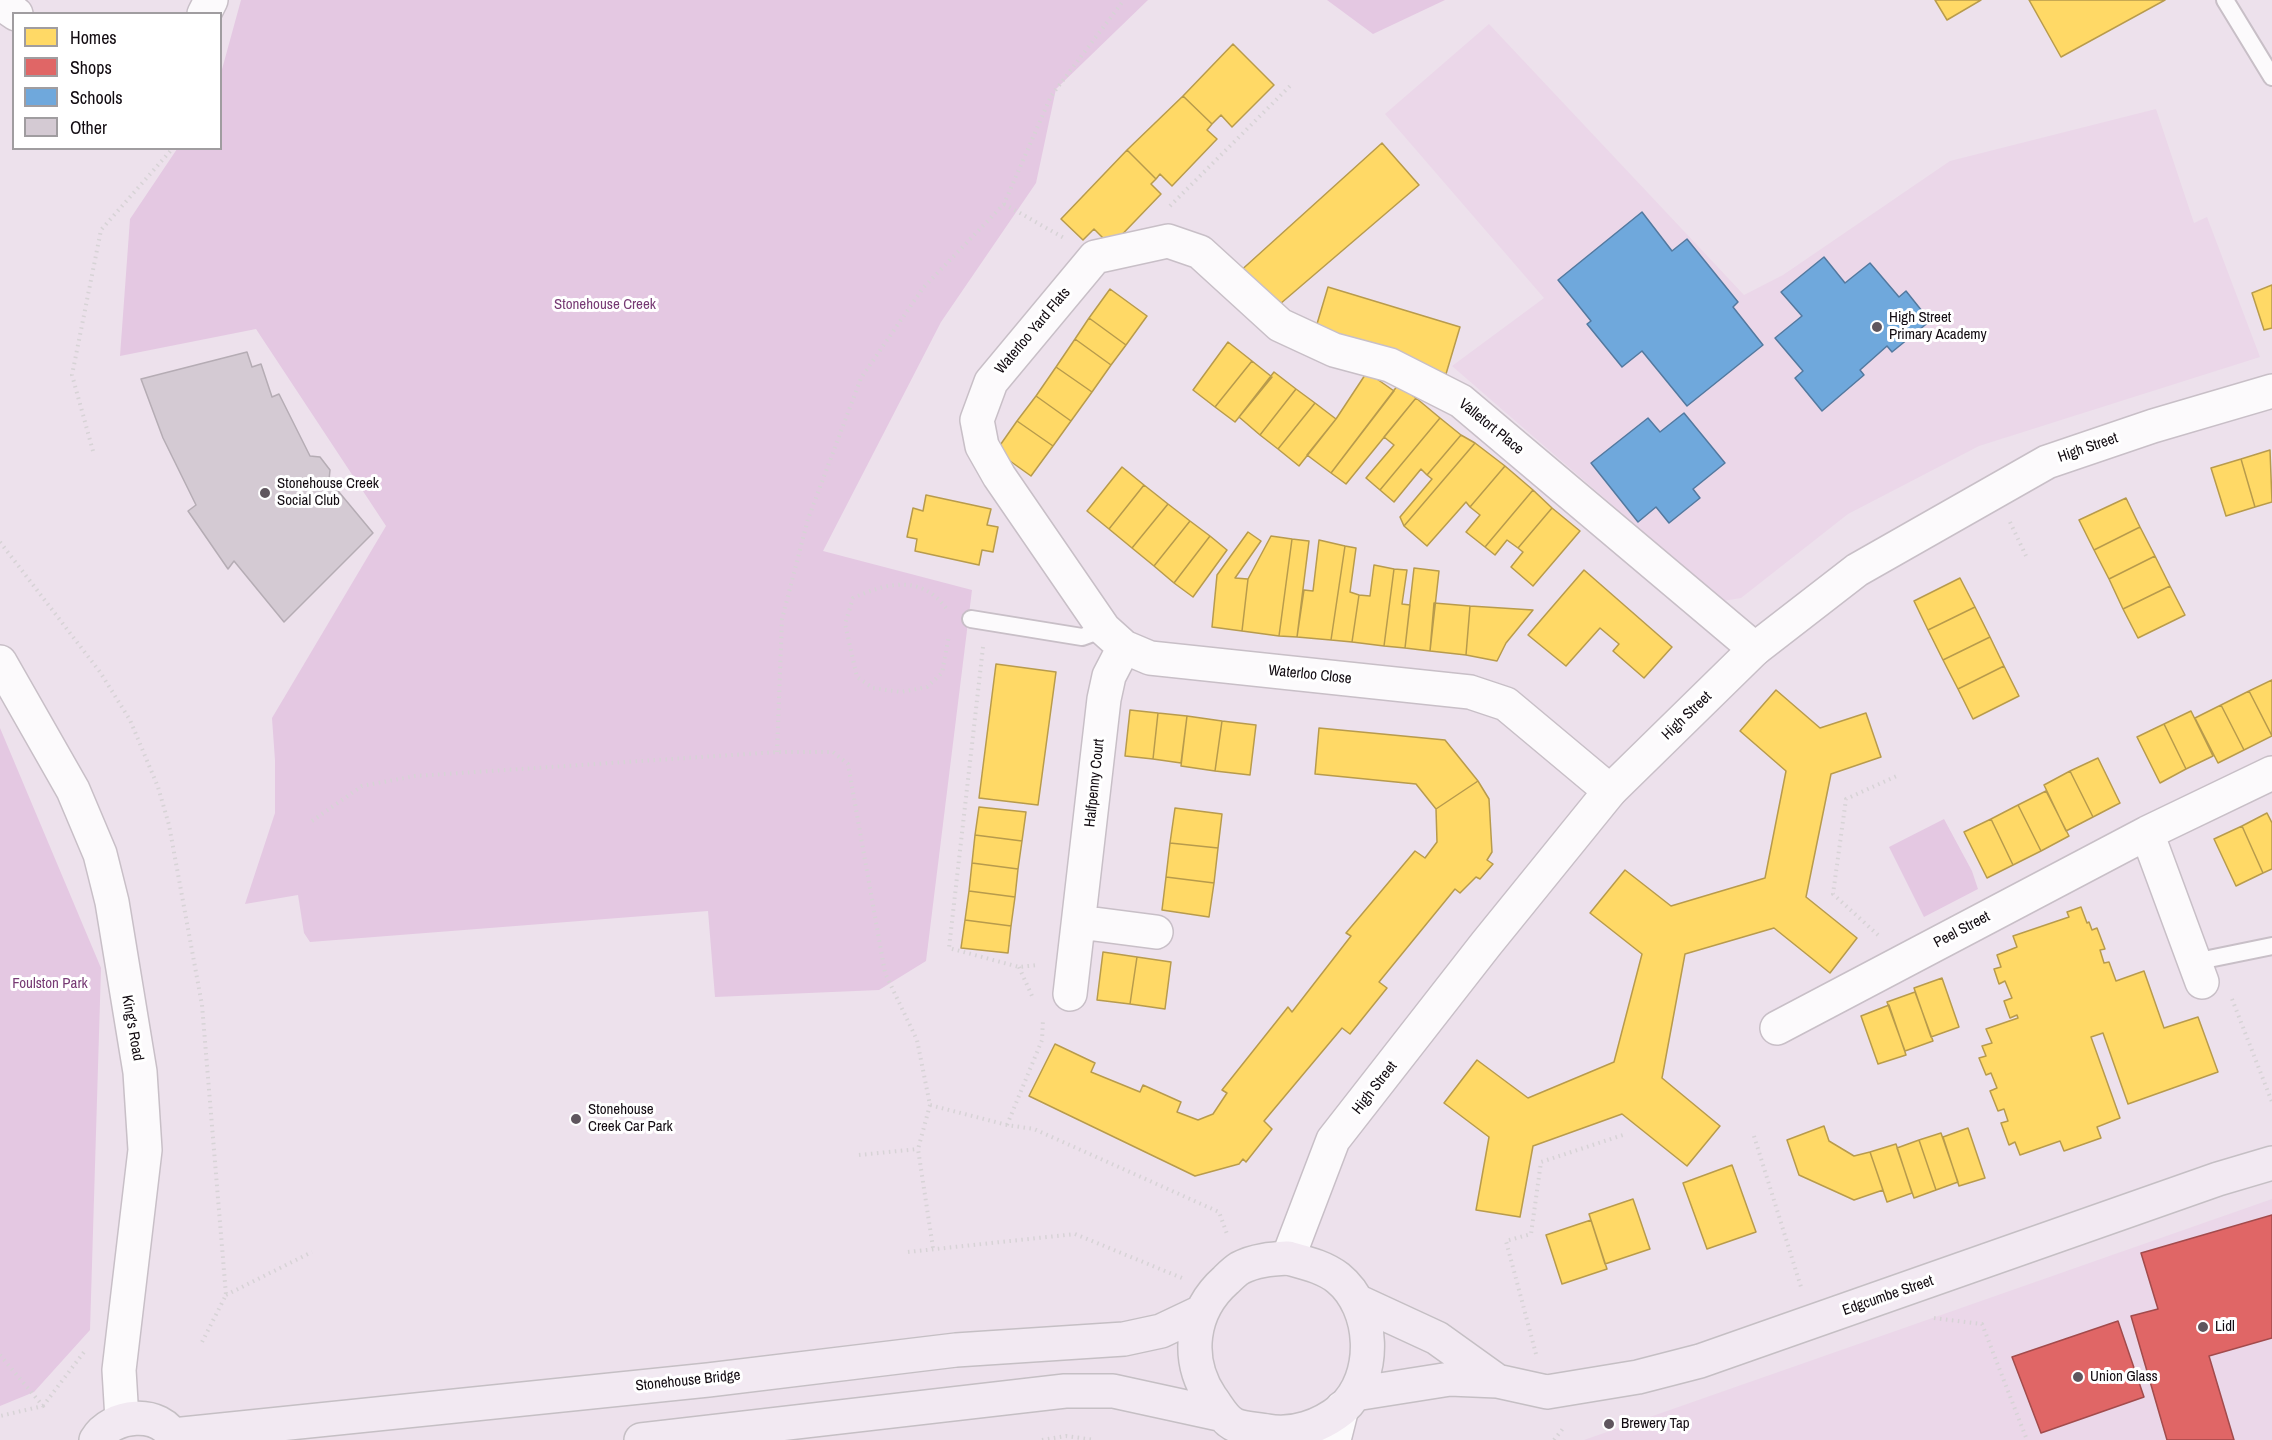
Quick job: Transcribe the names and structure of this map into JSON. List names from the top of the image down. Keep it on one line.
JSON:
{"streets":{"main road":["Edgcumbe Street","Stonehouse Bridge"],"street":["Waterloo Yard Flats","Valletort Place","High Street","Waterloo Close","Halfpenny Court","Peel Street","King's Road"]},"crossings":[["Waterloo Yard Flats","Valletort Place"],["Waterloo Yard Flats","Waterloo Close"],["Waterloo Yard Flats","Halfpenny Court"],["Valletort Place","High Street"],["High Street","Waterloo Close"],["High Street","Stonehouse Bridge"],["Waterloo Close","Halfpenny Court"]],"parks":["Stonehouse Creek","Foulston Park"],"places":["High Street Primary Academy","Stonehouse Creek Social Club","Stonehouse Creek Car Park","Lidl","Union Glass","Brewery Tap"],"legend":["Homes","Shops","Schools","Other"]}
